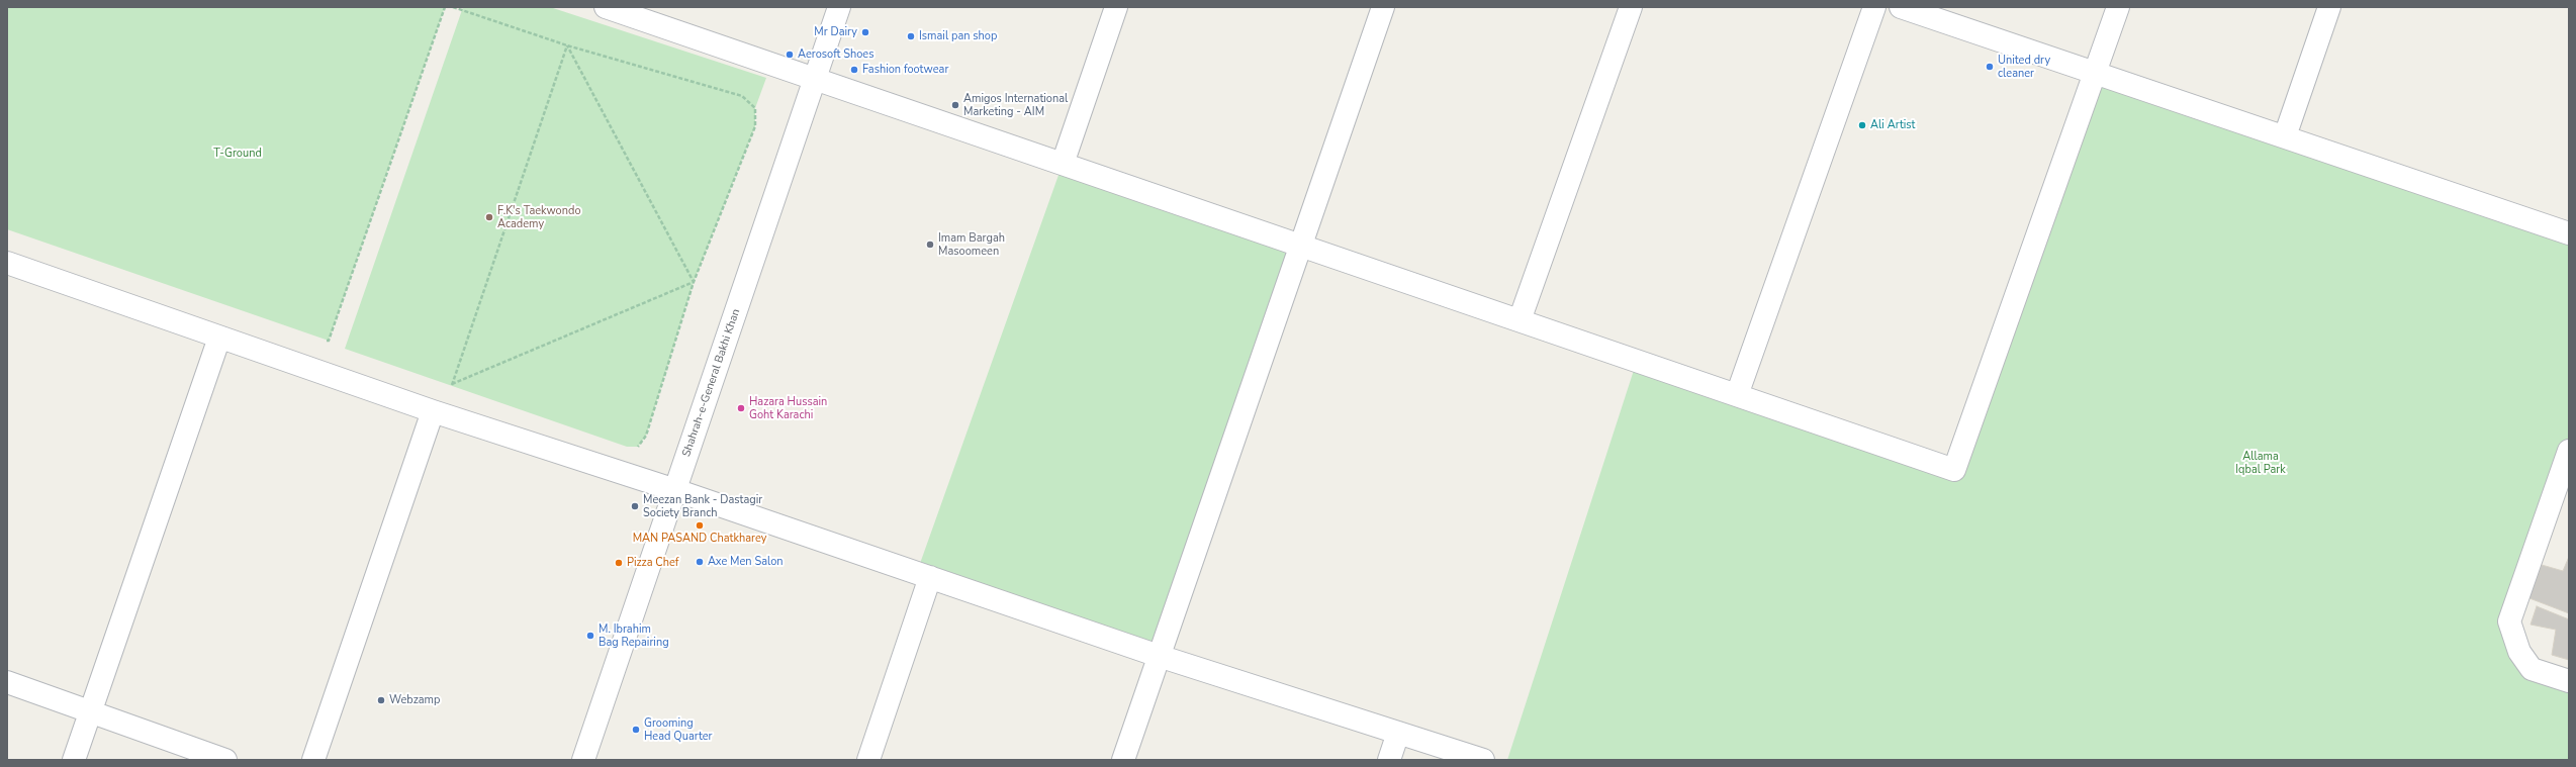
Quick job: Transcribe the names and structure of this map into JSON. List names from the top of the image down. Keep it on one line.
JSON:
{"streets":{"street":["Shahrah-e-General Bakhi Khan"]},"parks":["T-Ground","Allama Iqbal Park"],"places":["Mr Dairy","Ismail pan shop","Aerosoft Shoes","United dry cleaner","Fashion footwear","Amigos International Marketing - AIM","Ali Artist","F.K's Taekwondo Academy","Imam Bargah Masoomeen","Hazara Hussain Goht Karachi","Meezan Bank - Dastagir Society Branch","MAN PASAND Chatkharey","Axe Men Salon","Pizza Chef","M. Ibrahim Bag Repairing","Webzamp","Grooming Head Quarter"]}
